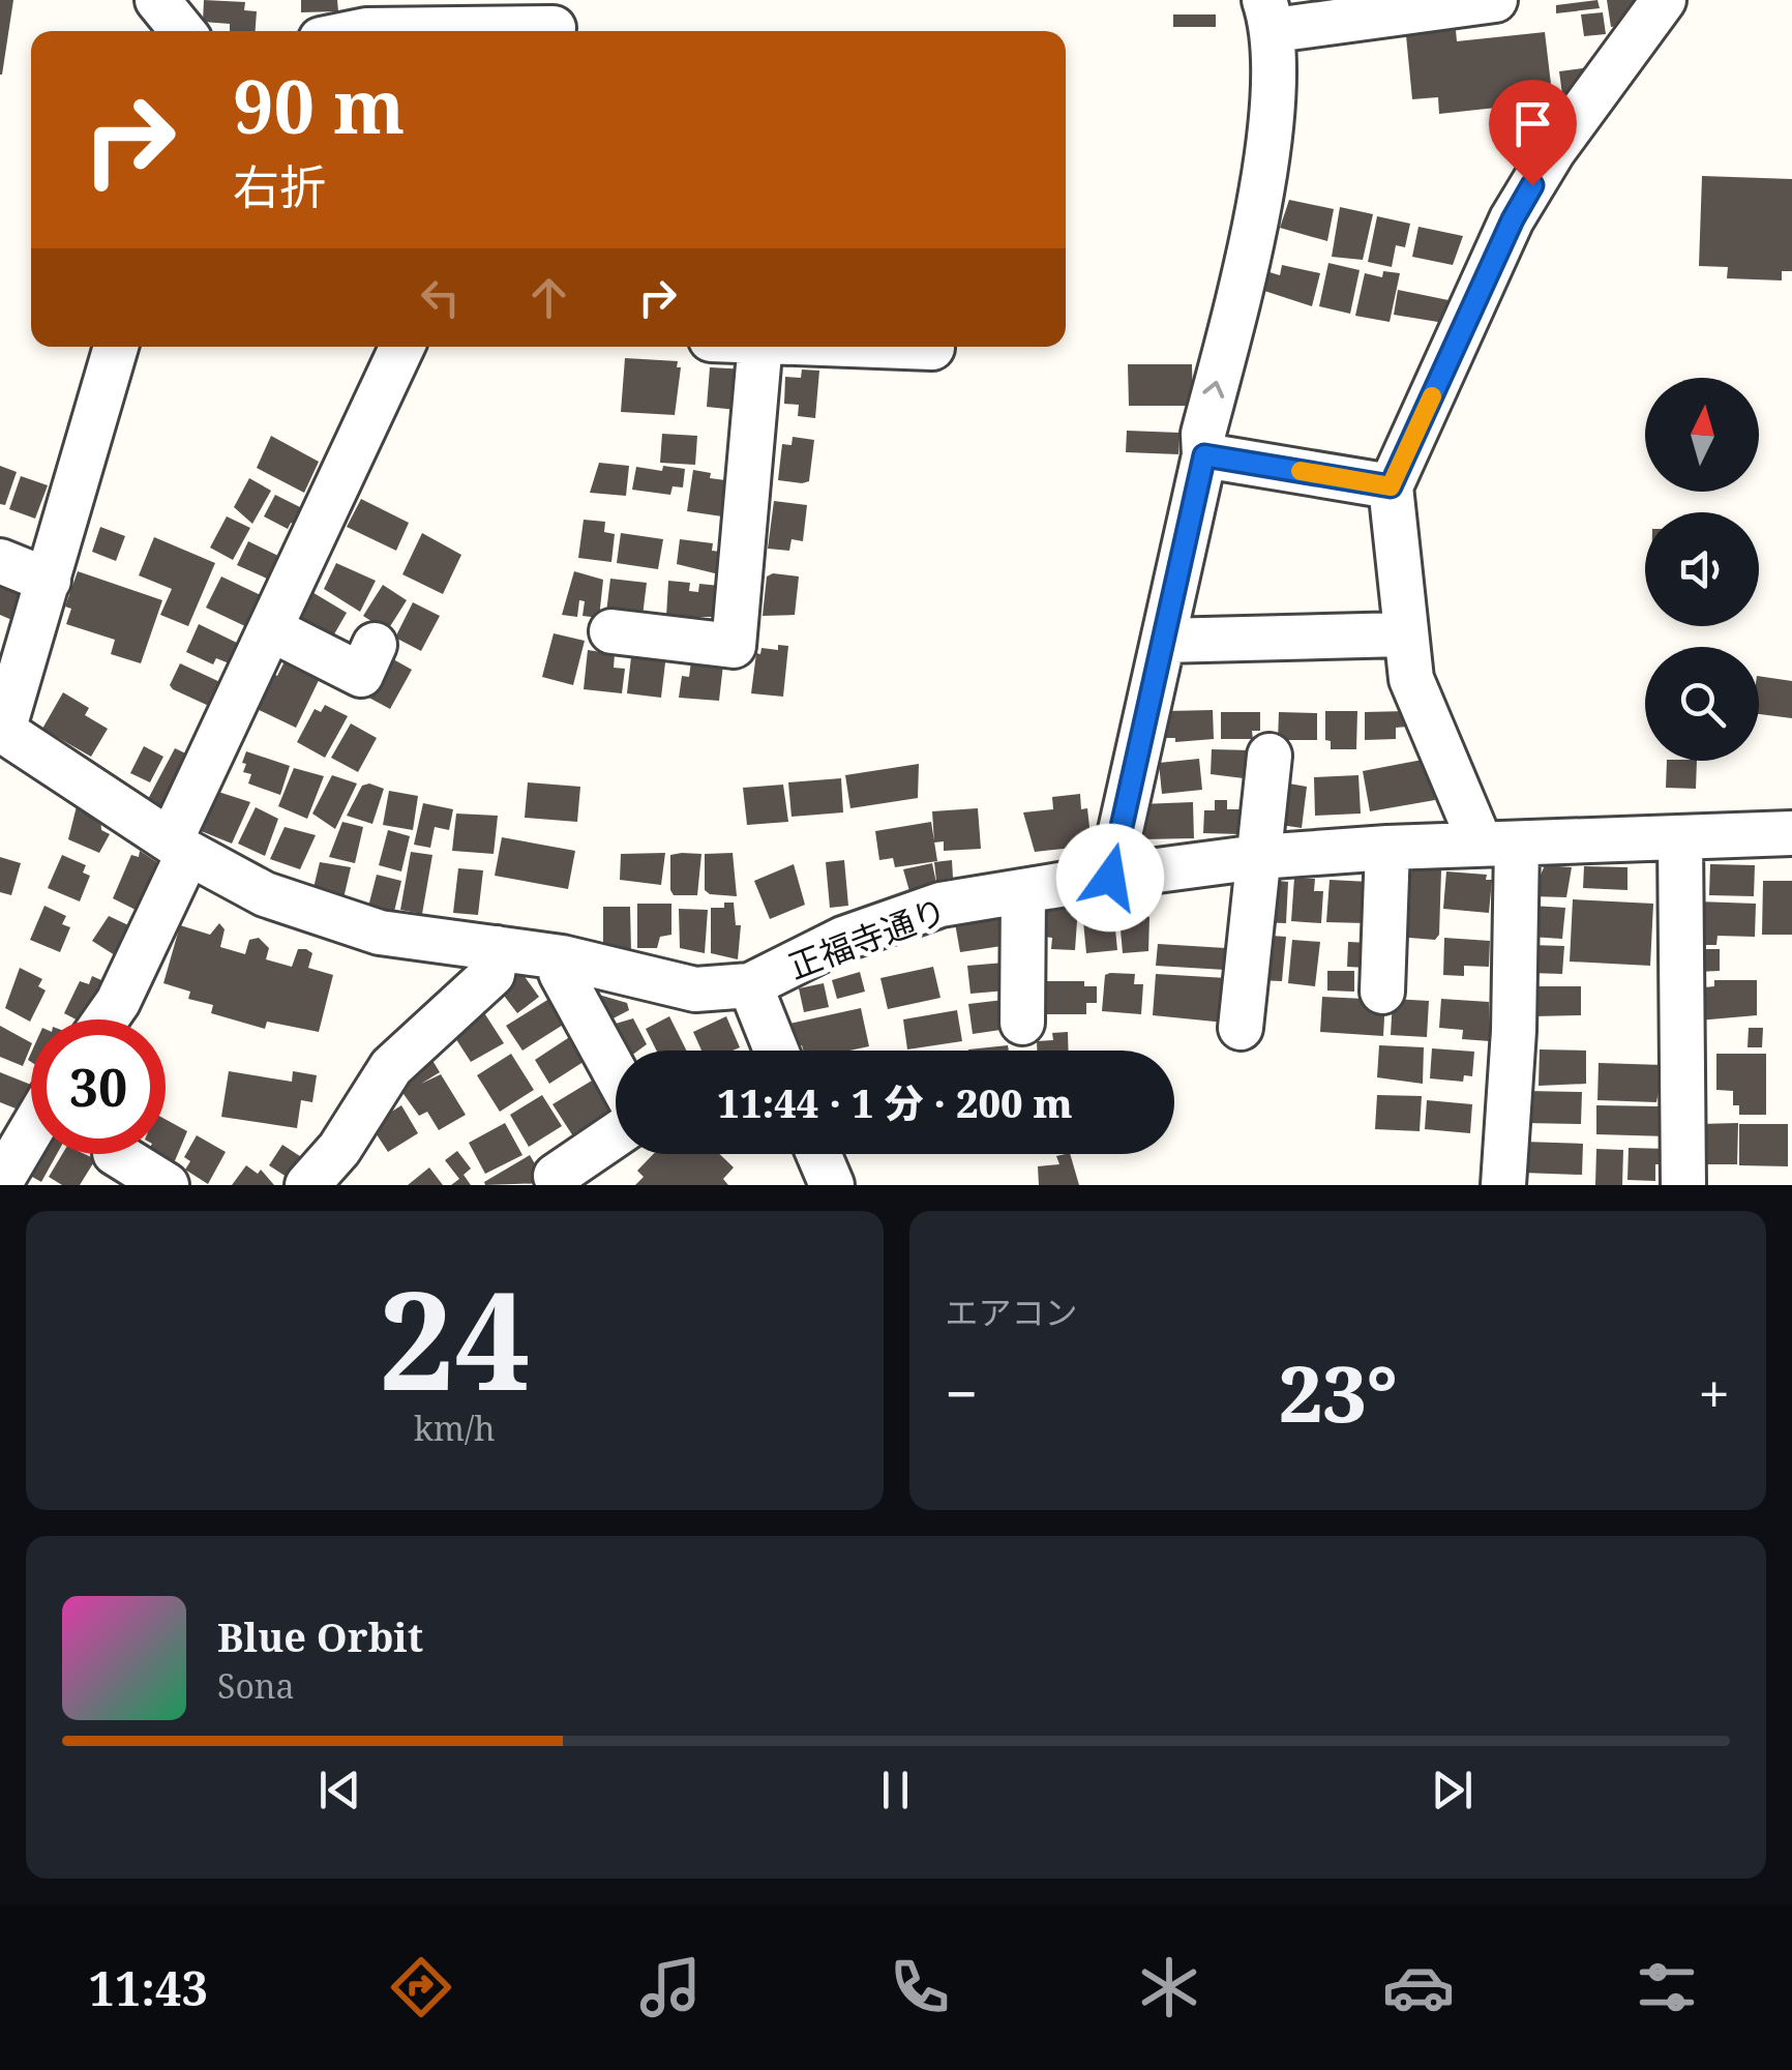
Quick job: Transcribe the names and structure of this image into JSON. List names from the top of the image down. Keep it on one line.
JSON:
{"streets":{"street":["正福寺通り"]},"north":"top","page":{"turn":["90 m","右折"],"limit":"30","trip":"11:44 · 1 分 · 200 m","tile":[["24","km/h"],"エアコン"],"heat":["−","23°","+"],"song":["Blue Orbit","Sona"],"tabs":"11:43"}}
